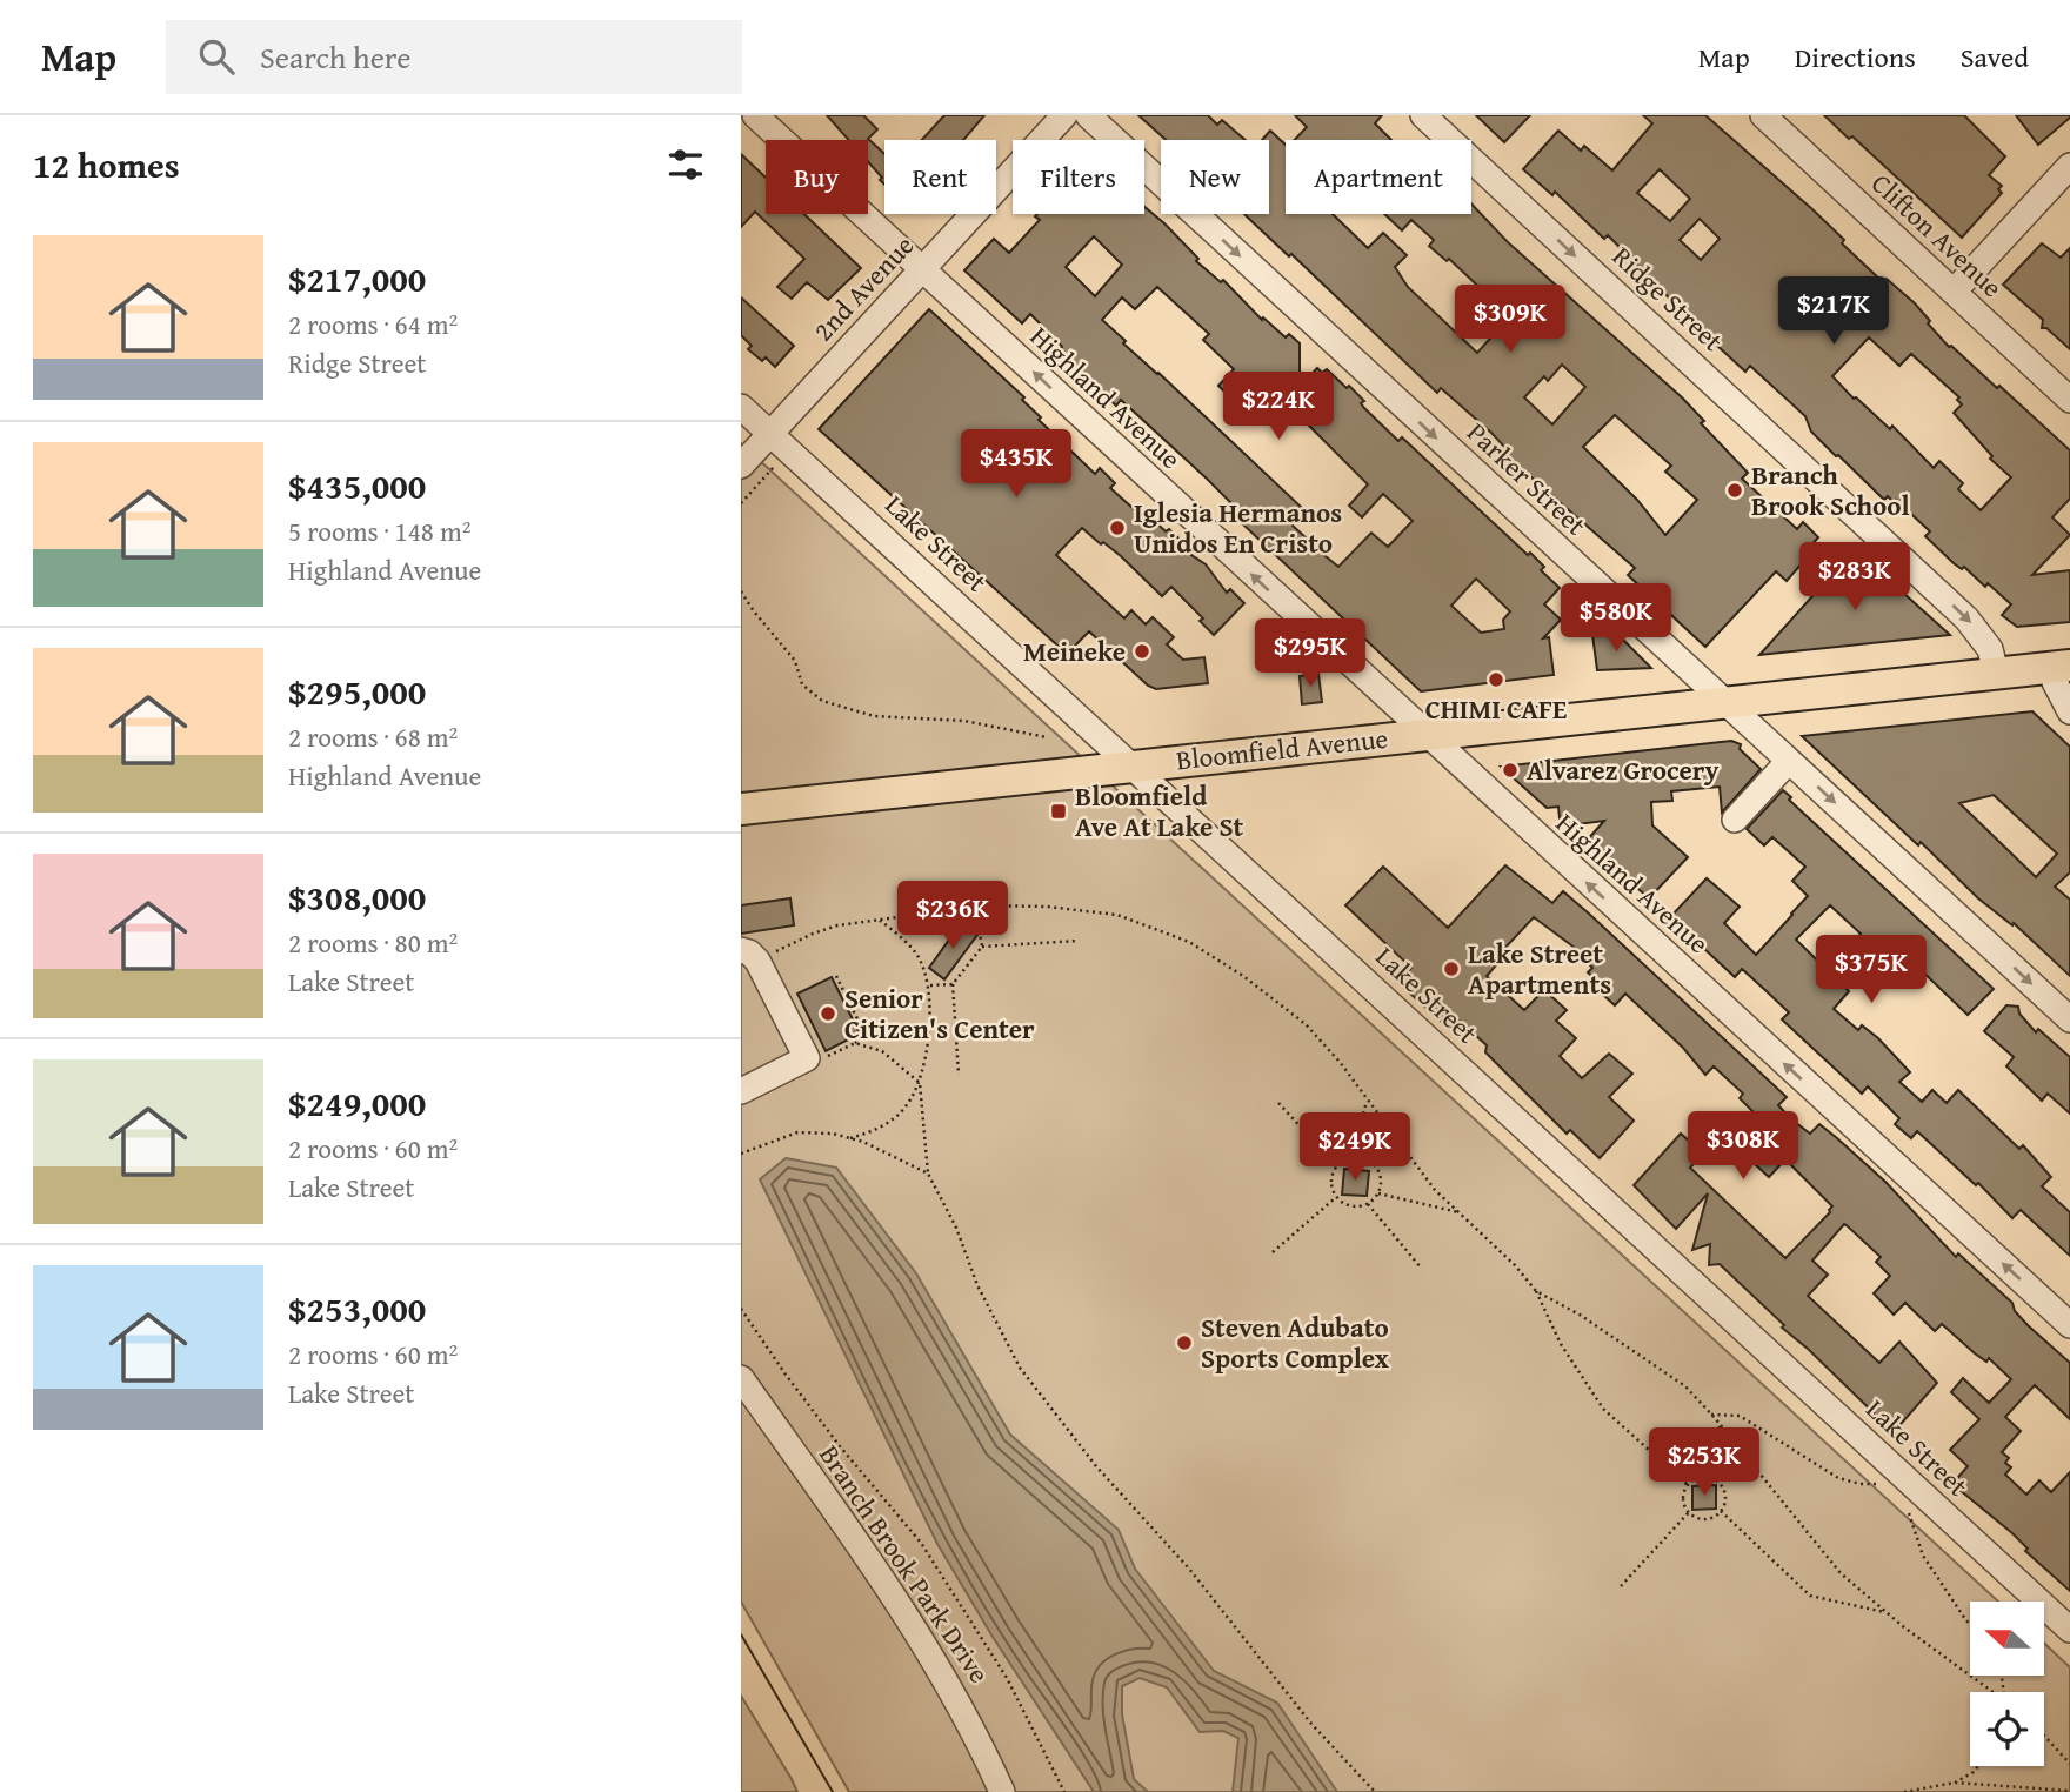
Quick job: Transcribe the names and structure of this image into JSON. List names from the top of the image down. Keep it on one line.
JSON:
{"streets":{"main road":["Bloomfield Avenue"],"street":["Clifton Avenue","2nd Avenue","Ridge Street","Highland Avenue","Parker Street","Lake Street","Branch Brook Park Drive"]},"crossings":[["2nd Avenue","Highland Avenue"],["2nd Avenue","Lake Street"],["Ridge Street","Bloomfield Avenue"],["Highland Avenue","Bloomfield Avenue"],["Parker Street","Bloomfield Avenue"],["Lake Street","Bloomfield Avenue"]],"one_way":["Ridge Street","Highland Avenue","Parker Street"],"places":{"other":["Branch Brook School","Iglesia Hermanos Unidos En Cristo","Meineke","CHIMI CAFE","Alvarez Grocery","Lake Street Apartments","Senior Citizen's Center","Steven Adubato Sports Complex"],"transit":["Bloomfield Ave At Lake St"]},"north":"left","page":{"header":"Map","search":"Search here","nav":["Map","Directions","Saved"],"heading":"12 homes","chip":["Buy","Rent","Filters","New","Apartment"],"list":[{"name":"$217,000","note":"2 rooms · 64 m² · Ridge Street"},{"name":"$435,000","note":"5 rooms · 148 m² · Highland Avenue"},{"name":"$295,000","note":"2 rooms · 68 m² · Highland Avenue"},{"name":"$308,000","note":"2 rooms · 80 m² · Lake Street"},{"name":"$249,000","note":"2 rooms · 60 m² · Lake Street"},{"name":"$253,000","note":"2 rooms · 60 m² · Lake Street"}],"price":["$217K","$309K","$224K","$435K","$283K","$580K","$295K","$236K","$375K","$308K","$249K","$253K"]}}
